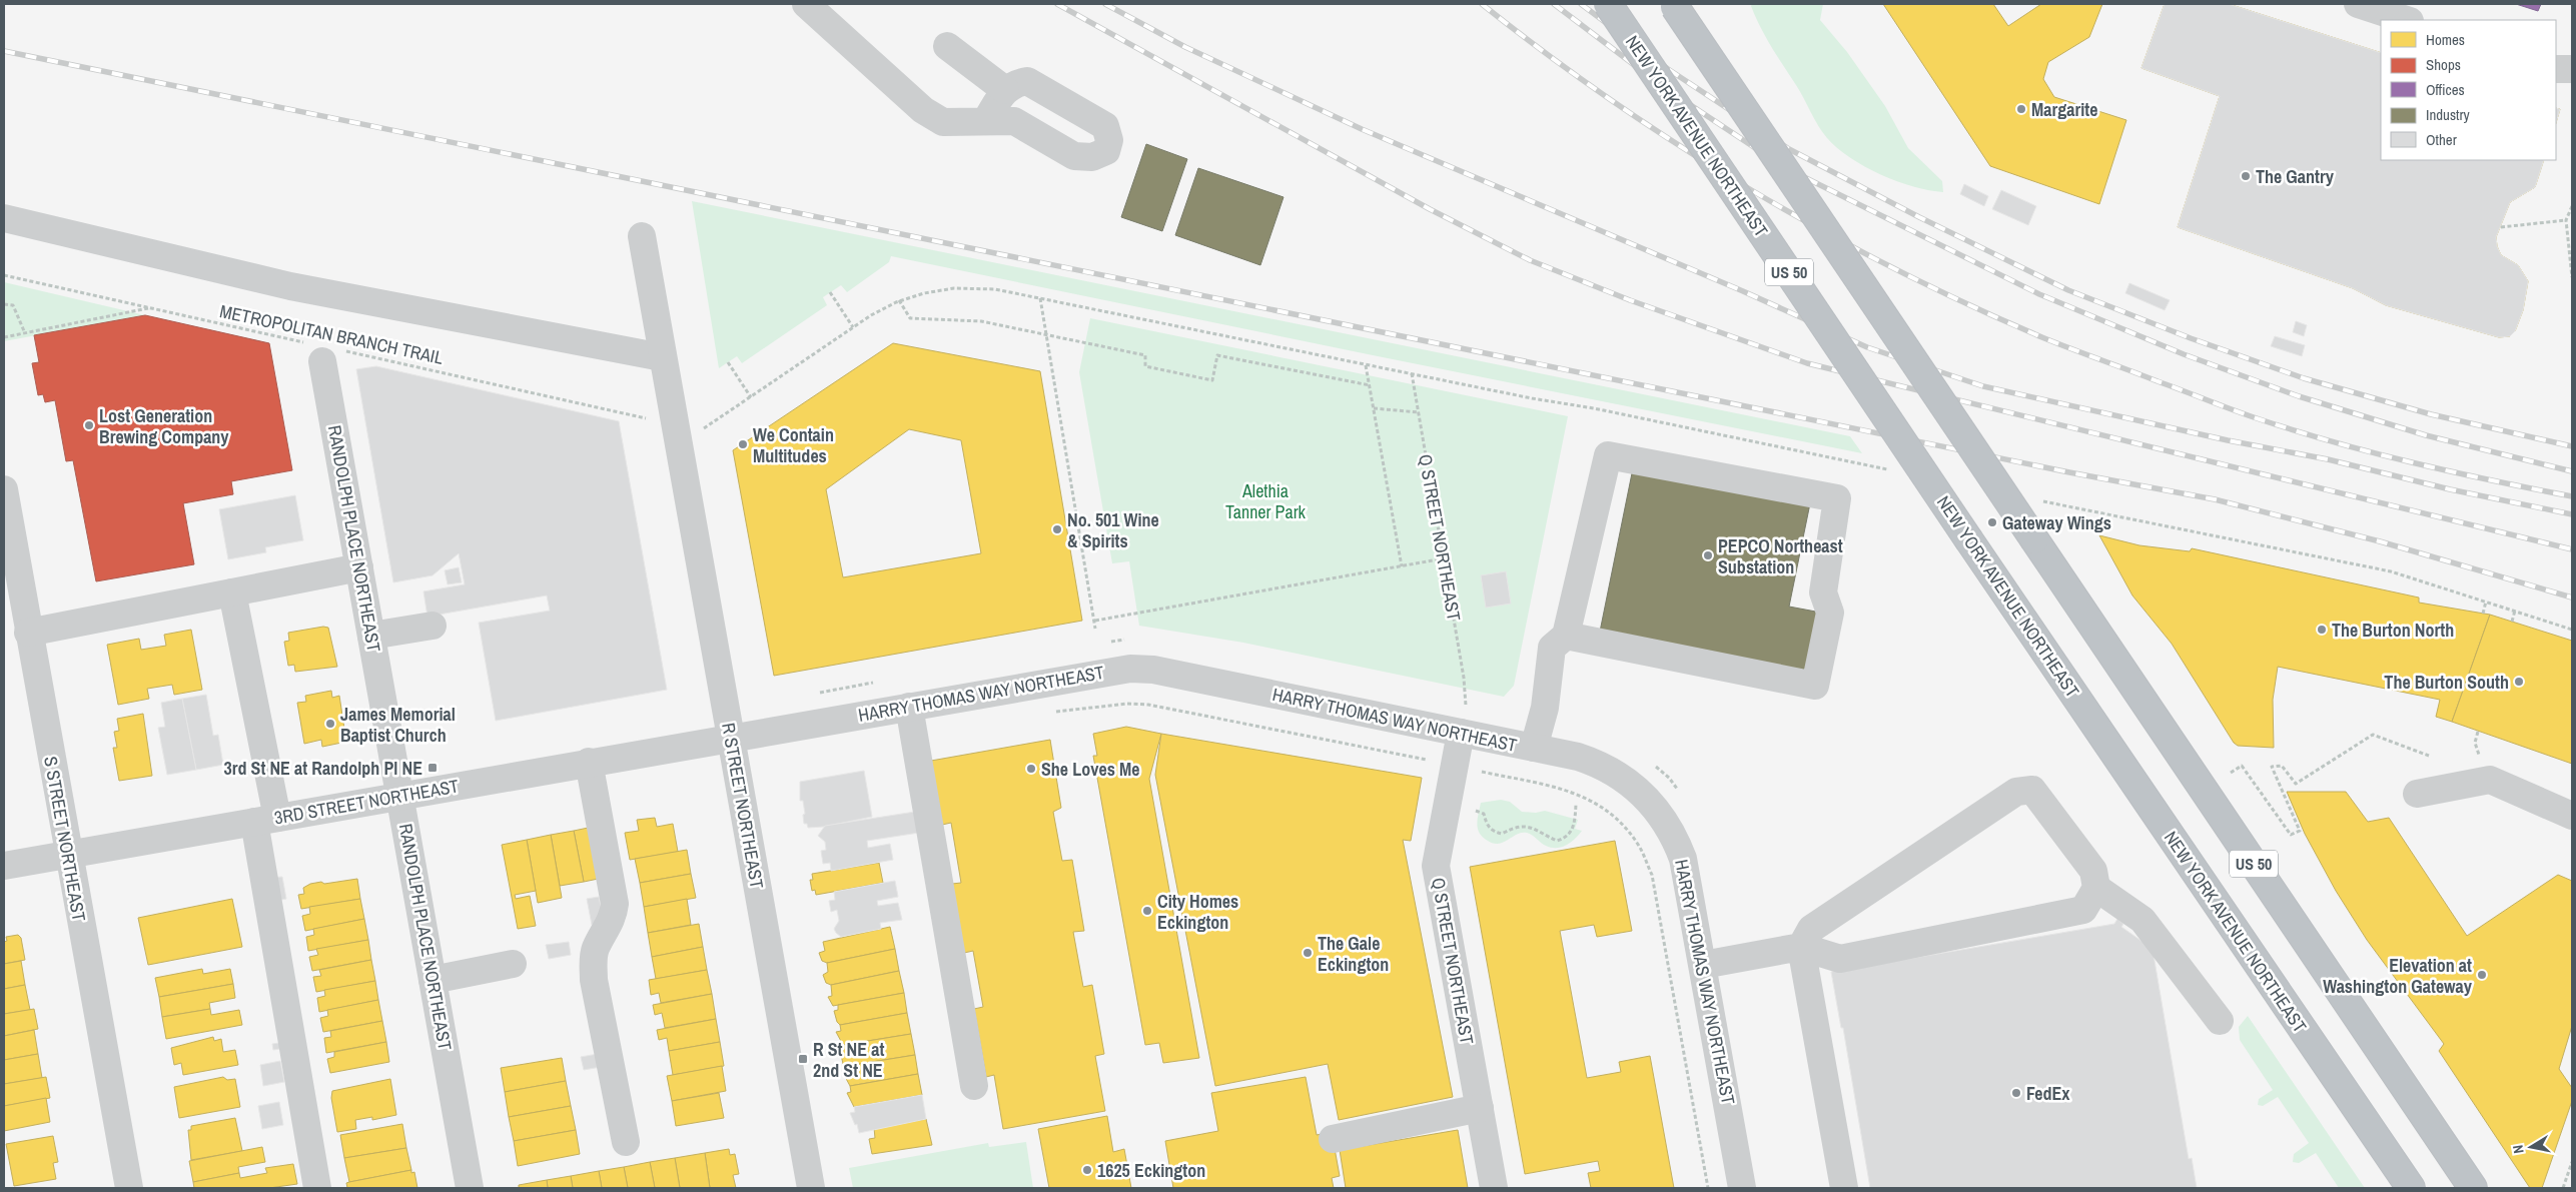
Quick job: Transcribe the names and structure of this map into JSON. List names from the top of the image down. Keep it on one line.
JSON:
{"streets":{"highway":["NEW YORK AVENUE NORTHEAST","US 50"],"street":["Q STREET NORTHEAST","RANDOLPH PLACE NORTHEAST","HARRY THOMAS WAY NORTHEAST","3RD STREET NORTHEAST","R STREET NORTHEAST","S STREET NORTHEAST"],"path":["METROPOLITAN BRANCH TRAIL"]},"crossings":[["METROPOLITAN BRANCH TRAIL","RANDOLPH PLACE NORTHEAST"],["METROPOLITAN BRANCH TRAIL","R STREET NORTHEAST"],["Q STREET NORTHEAST","HARRY THOMAS WAY NORTHEAST"],["RANDOLPH PLACE NORTHEAST","3RD STREET NORTHEAST"],["HARRY THOMAS WAY NORTHEAST","3RD STREET NORTHEAST"],["HARRY THOMAS WAY NORTHEAST","R STREET NORTHEAST"],["3RD STREET NORTHEAST","R STREET NORTHEAST"],["3RD STREET NORTHEAST","S STREET NORTHEAST"]],"parks":["Alethia Tanner Park"],"places":{"other":["Margarite","The Gantry","Lost Generation Brewing Company","We Contain Multitudes","Gateway Wings","No. 501 Wine & Spirits","PEPCO Northeast Substation","The Burton North","The Burton South","James Memorial Baptist Church","She Loves Me","City Homes Eckington","The Gale Eckington","Elevation at Washington Gateway","FedEx","1625 Eckington"],"transit":["3rd St NE at Randolph Pl NE","R St NE at 2nd St NE"]},"legend":["Homes","Shops","Offices","Industry","Other"],"north":"left"}
